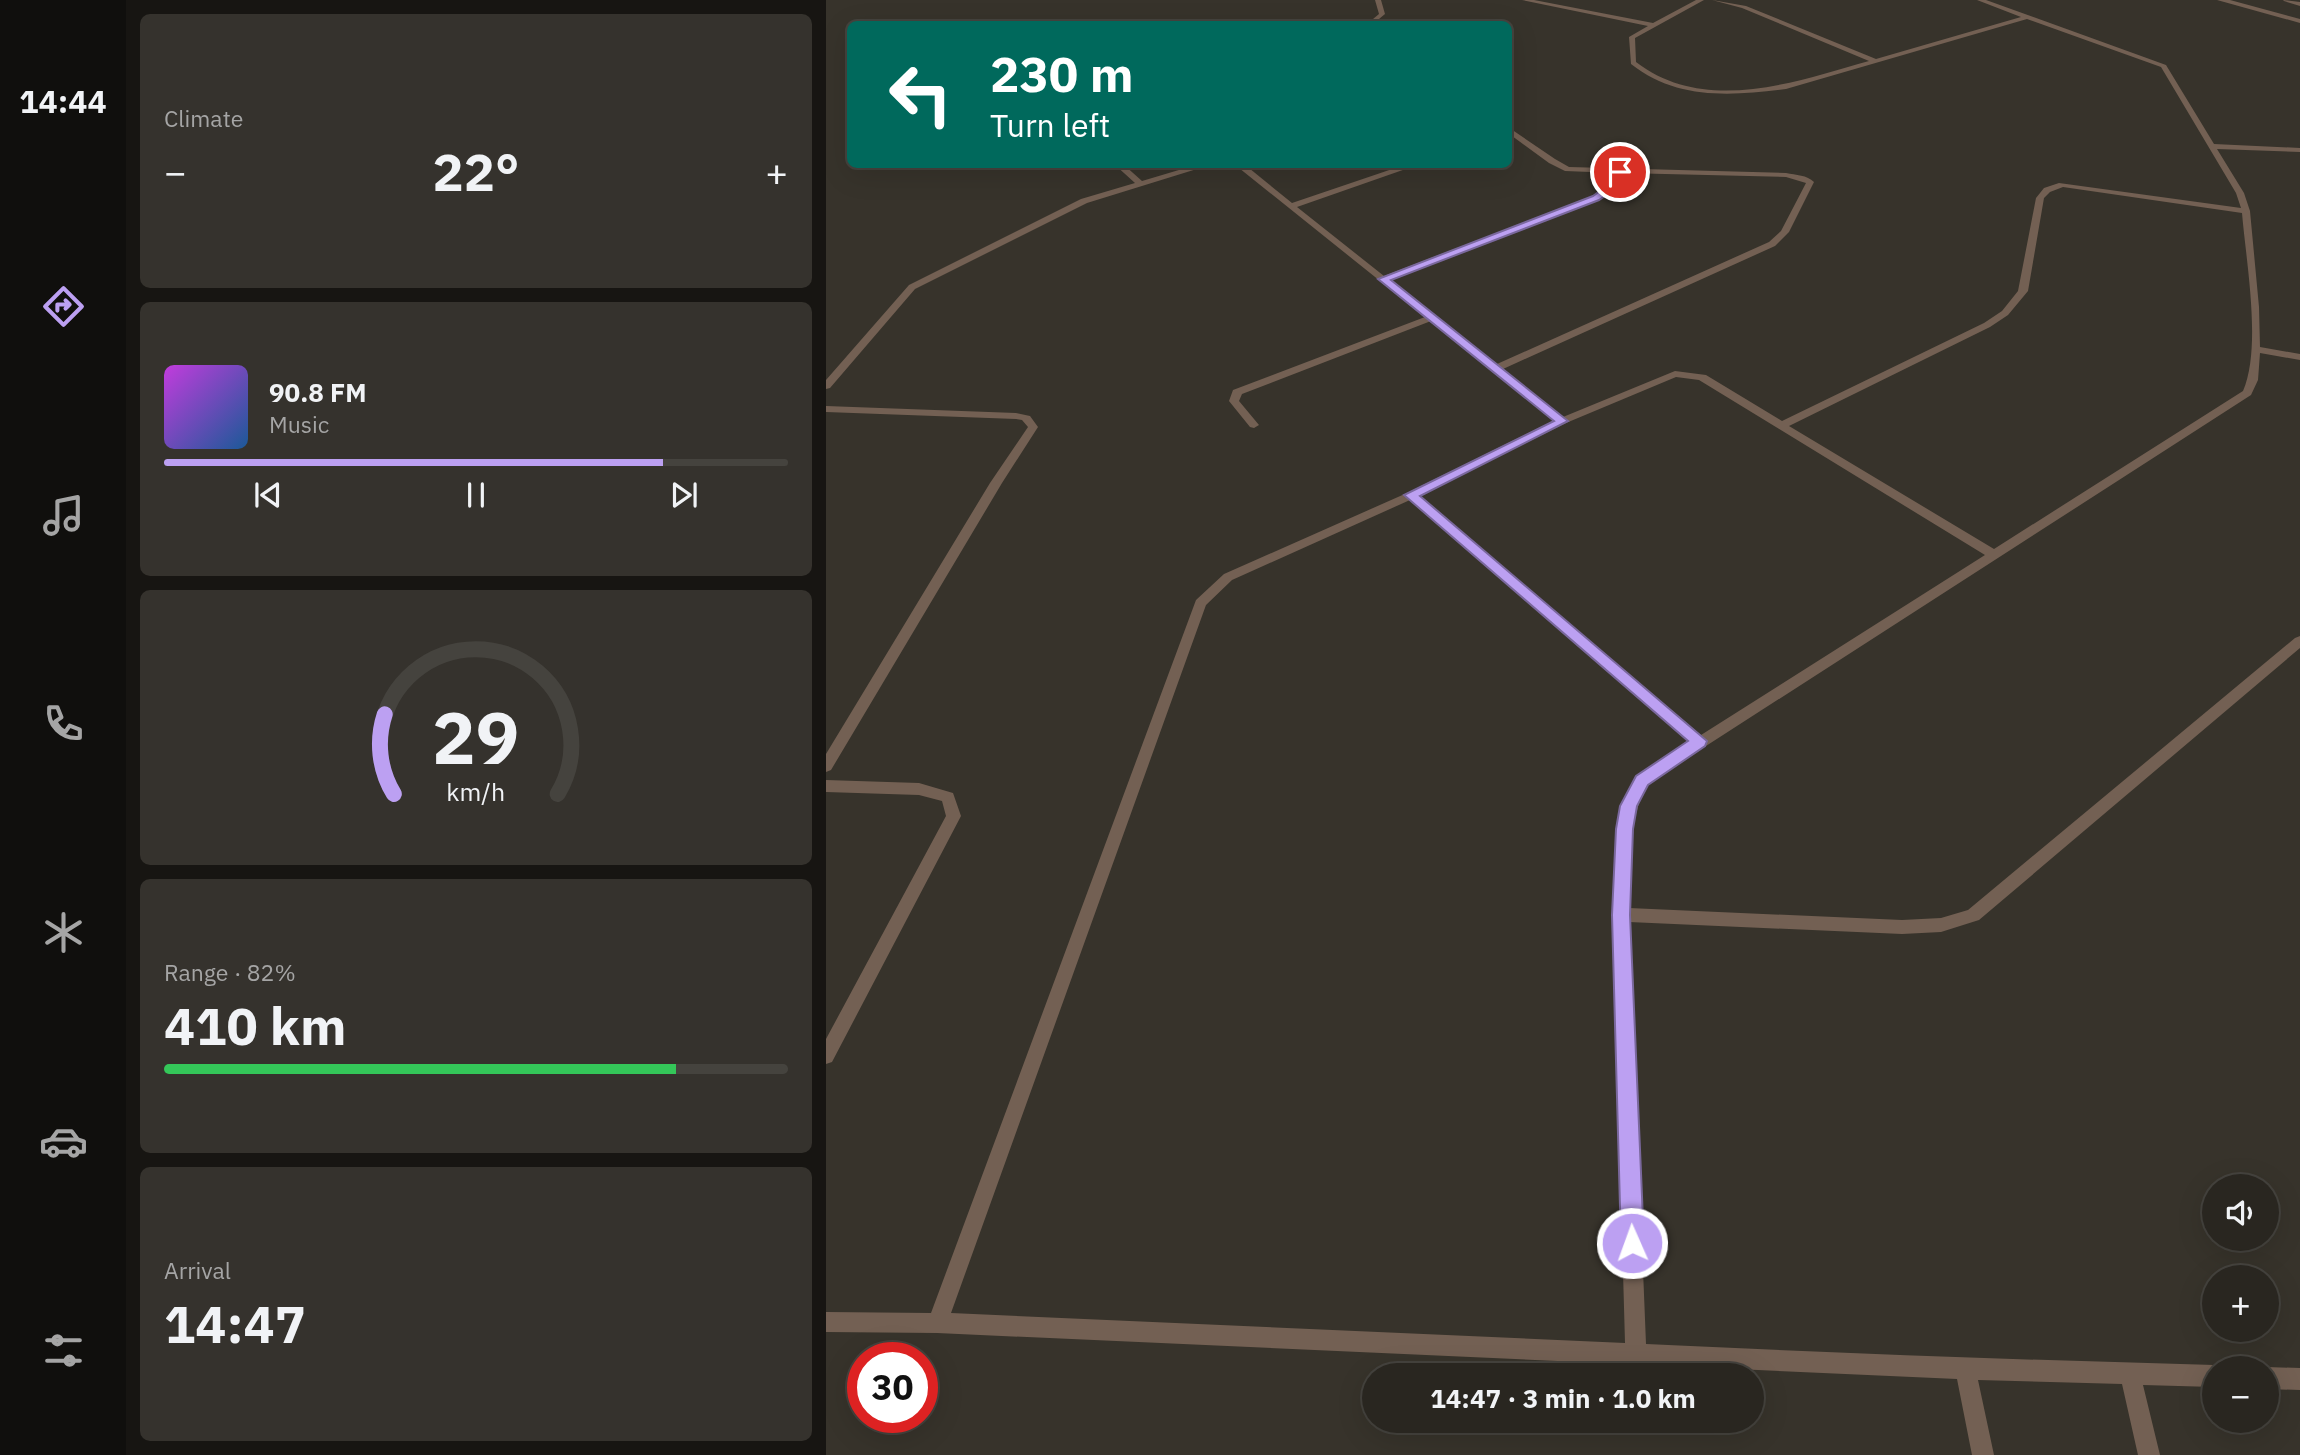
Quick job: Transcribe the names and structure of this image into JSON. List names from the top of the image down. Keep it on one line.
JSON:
{"page":{"tabs":"14:44","tile":["Climate",["Range · 82%","410 km"],["Arrival","14:47"]],"turn":["230 m","Turn left"],"heat":["−","22°","+"],"song":["90.8 FM","Music"],"map_buttons":["+","−"],"limit":"30","trip":"14:47 · 3 min · 1.0 km","gauge":["29","km/h"]}}
